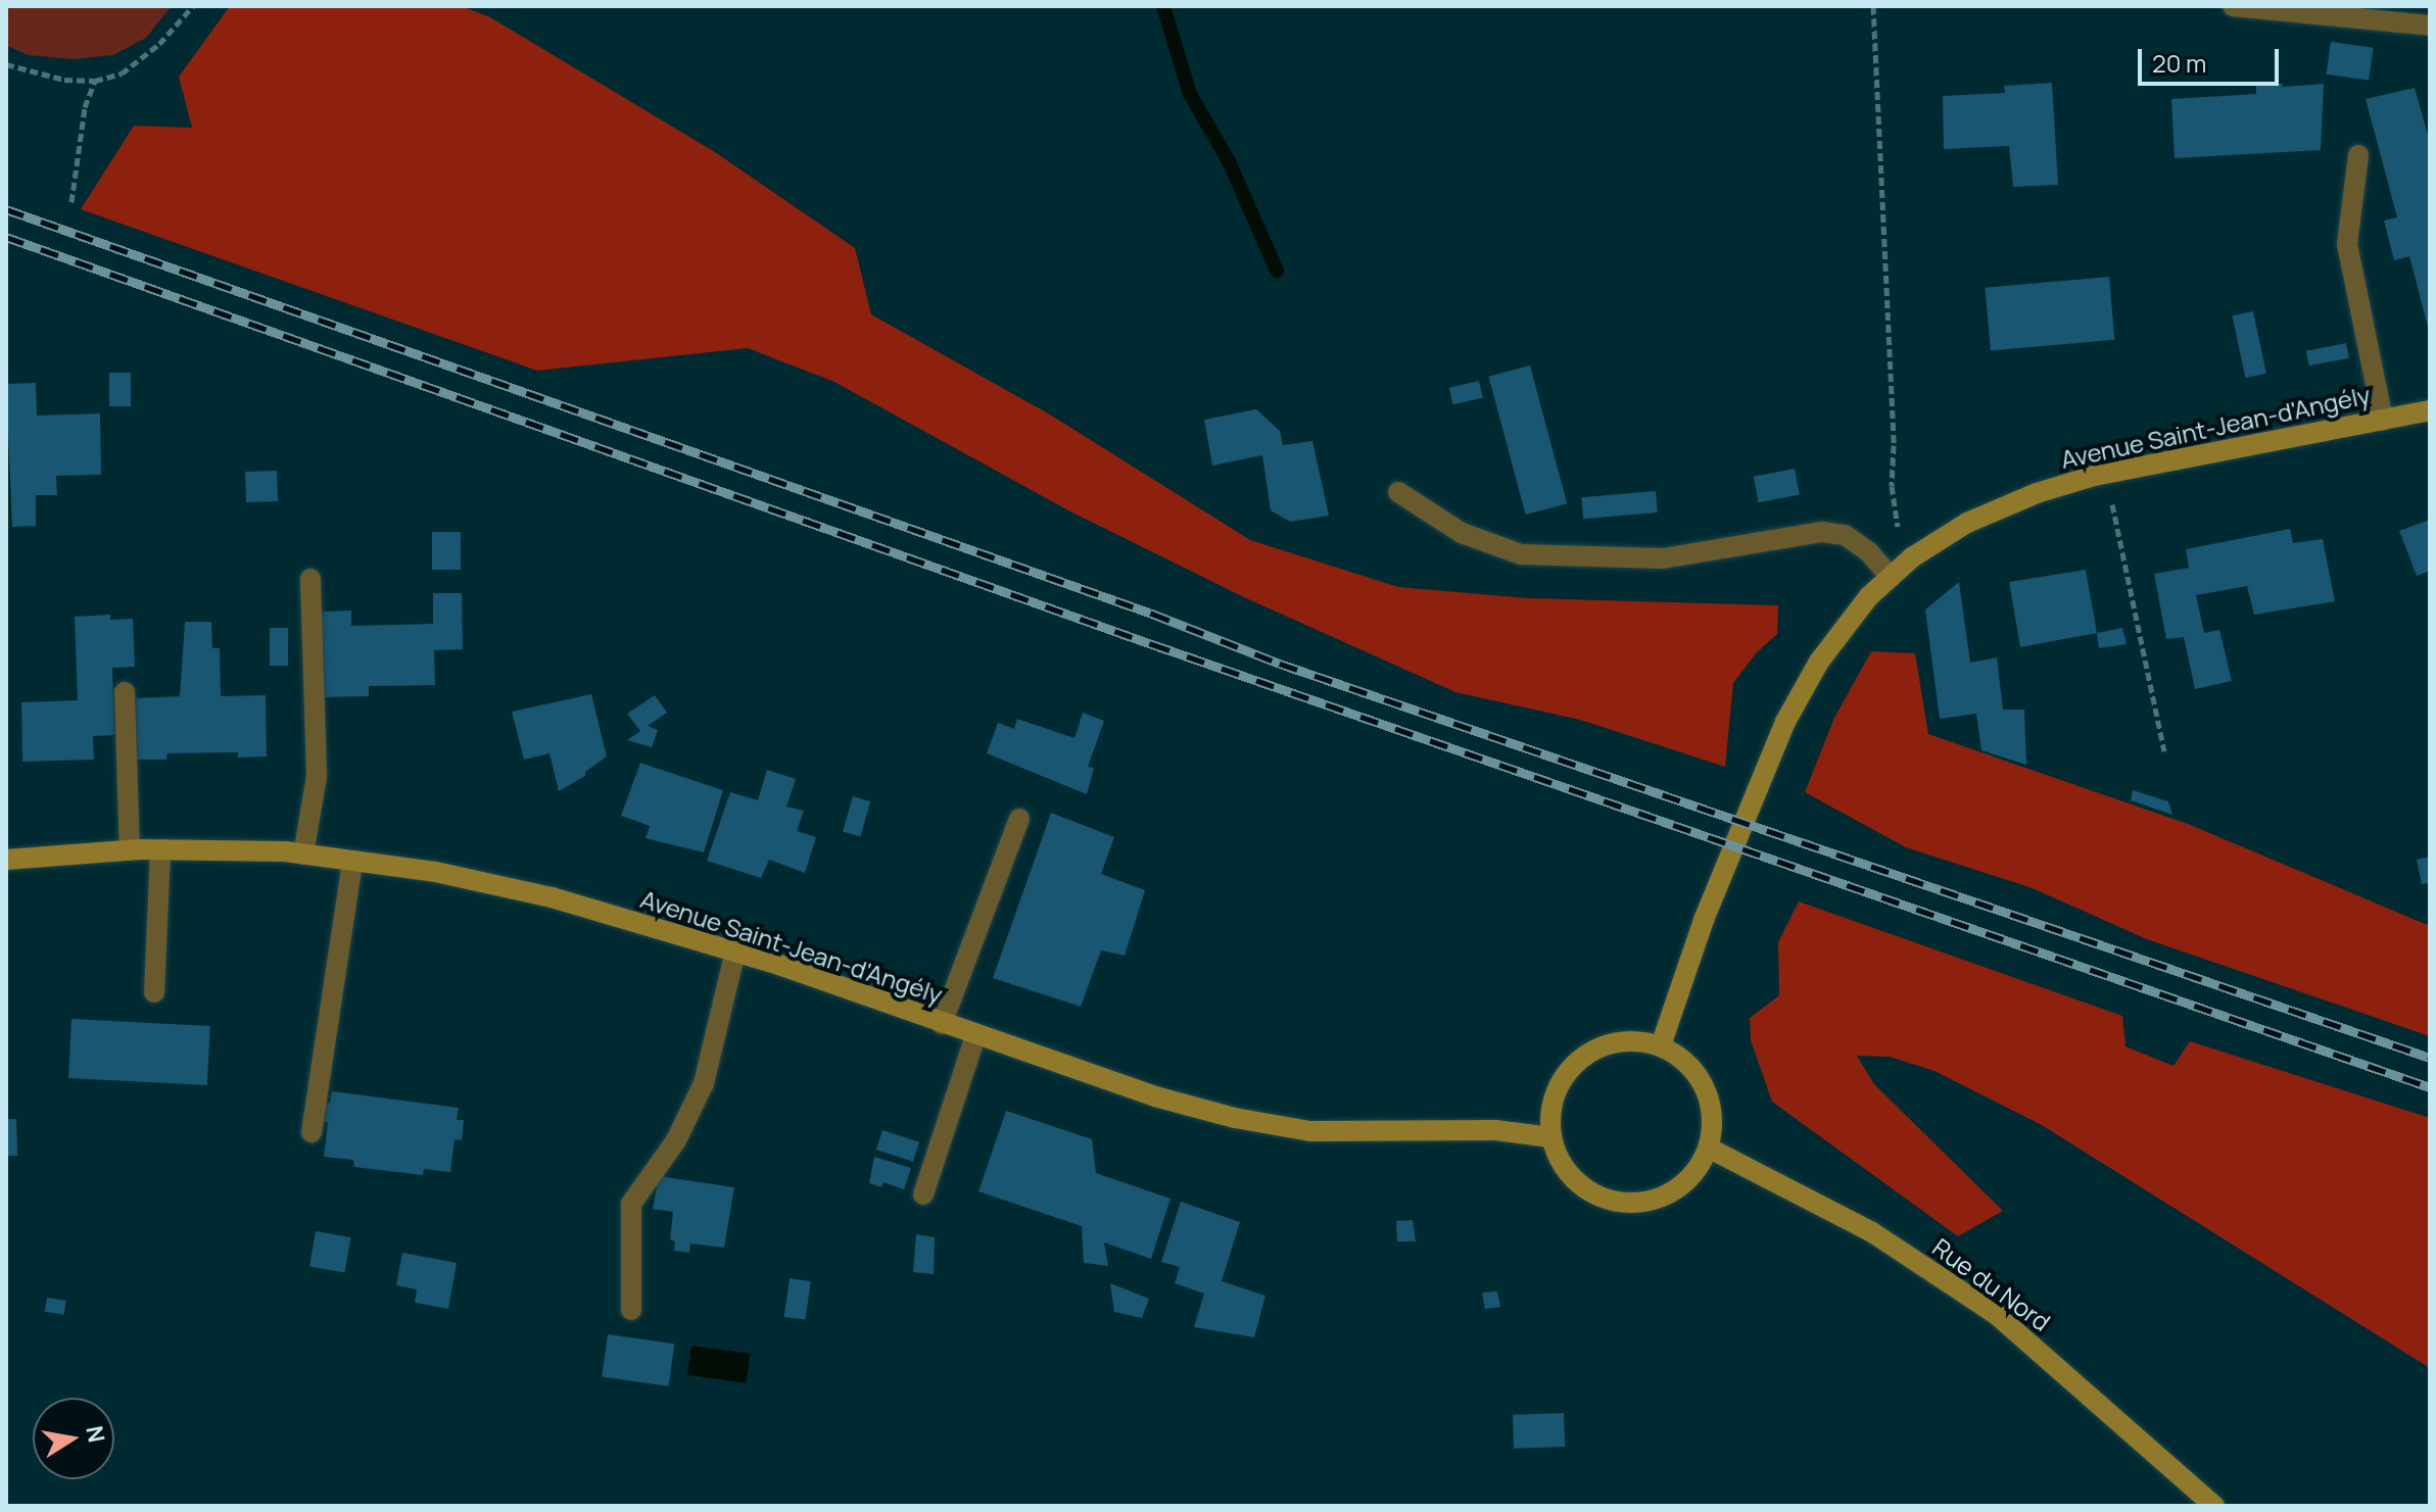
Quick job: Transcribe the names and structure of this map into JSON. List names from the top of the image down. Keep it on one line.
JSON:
{"streets":{"main road":["Avenue Saint-Jean-d'Angély","Rue du Nord"]},"crossings":[["Avenue Saint-Jean-d'Angély","Rue du Nord"]],"scale_bar":"20 m","north":"right"}
